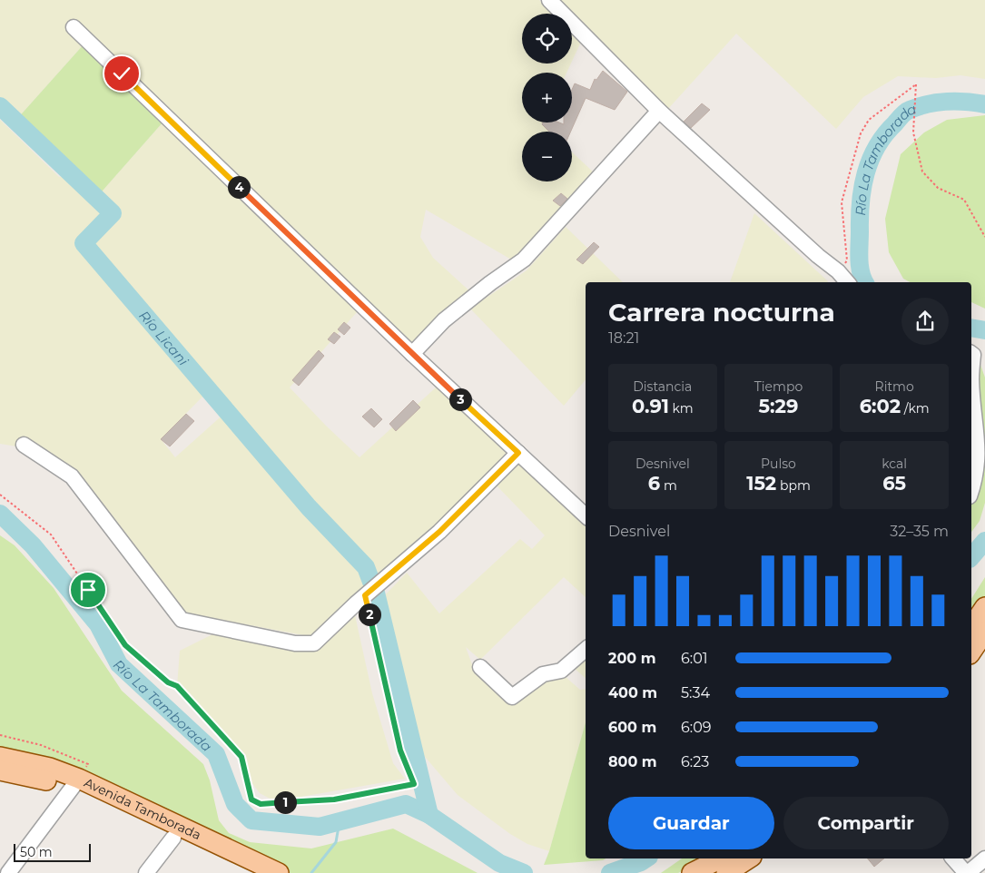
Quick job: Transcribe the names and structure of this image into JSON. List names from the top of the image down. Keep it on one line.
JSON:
{"streets":{"main road":["Avenida Tamborada"]},"water":["Río La Tamborada","Río Licani"],"scale_bar":"50 m","page":{"map_buttons":["+","−"],"pins":["4","3","2","1"],"heading":["Carrera nocturna","18:21"],"stats":[["Distancia","0.91 km"],["Tiempo","5:29"],["Ritmo","6:02 /km"],["Desnivel","6 m"],["Pulso","152 bpm"],["kcal","65"]],"chart":["Desnivel","32–35 m"],"list":[{"name":"200 m","note":"6:01"},{"name":"400 m","note":"5:34"},{"name":"600 m","note":"6:09"},{"name":"800 m","note":"6:23"}],"buttons":["Guardar","Compartir"],"scale":"50 m"}}
